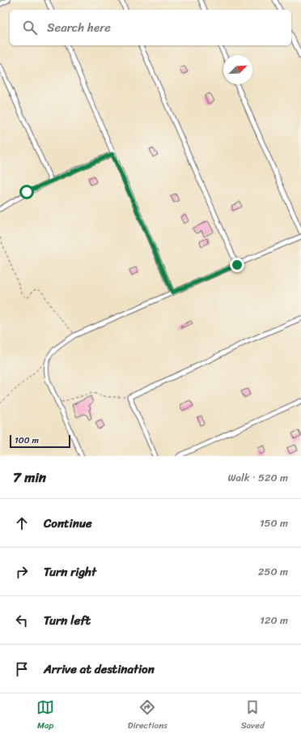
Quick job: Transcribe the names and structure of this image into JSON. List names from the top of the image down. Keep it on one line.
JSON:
{"scale_bar":"100 m","north":"top right","page":{"search":"Search here","scale":"100 m","heading":["7 min","Walk · 520 m"],"list":[["Continue","150 m"],["Turn right","250 m"],["Turn left","120 m"],"Arrive at destination"],"nav":["Map","Directions","Saved"]}}
